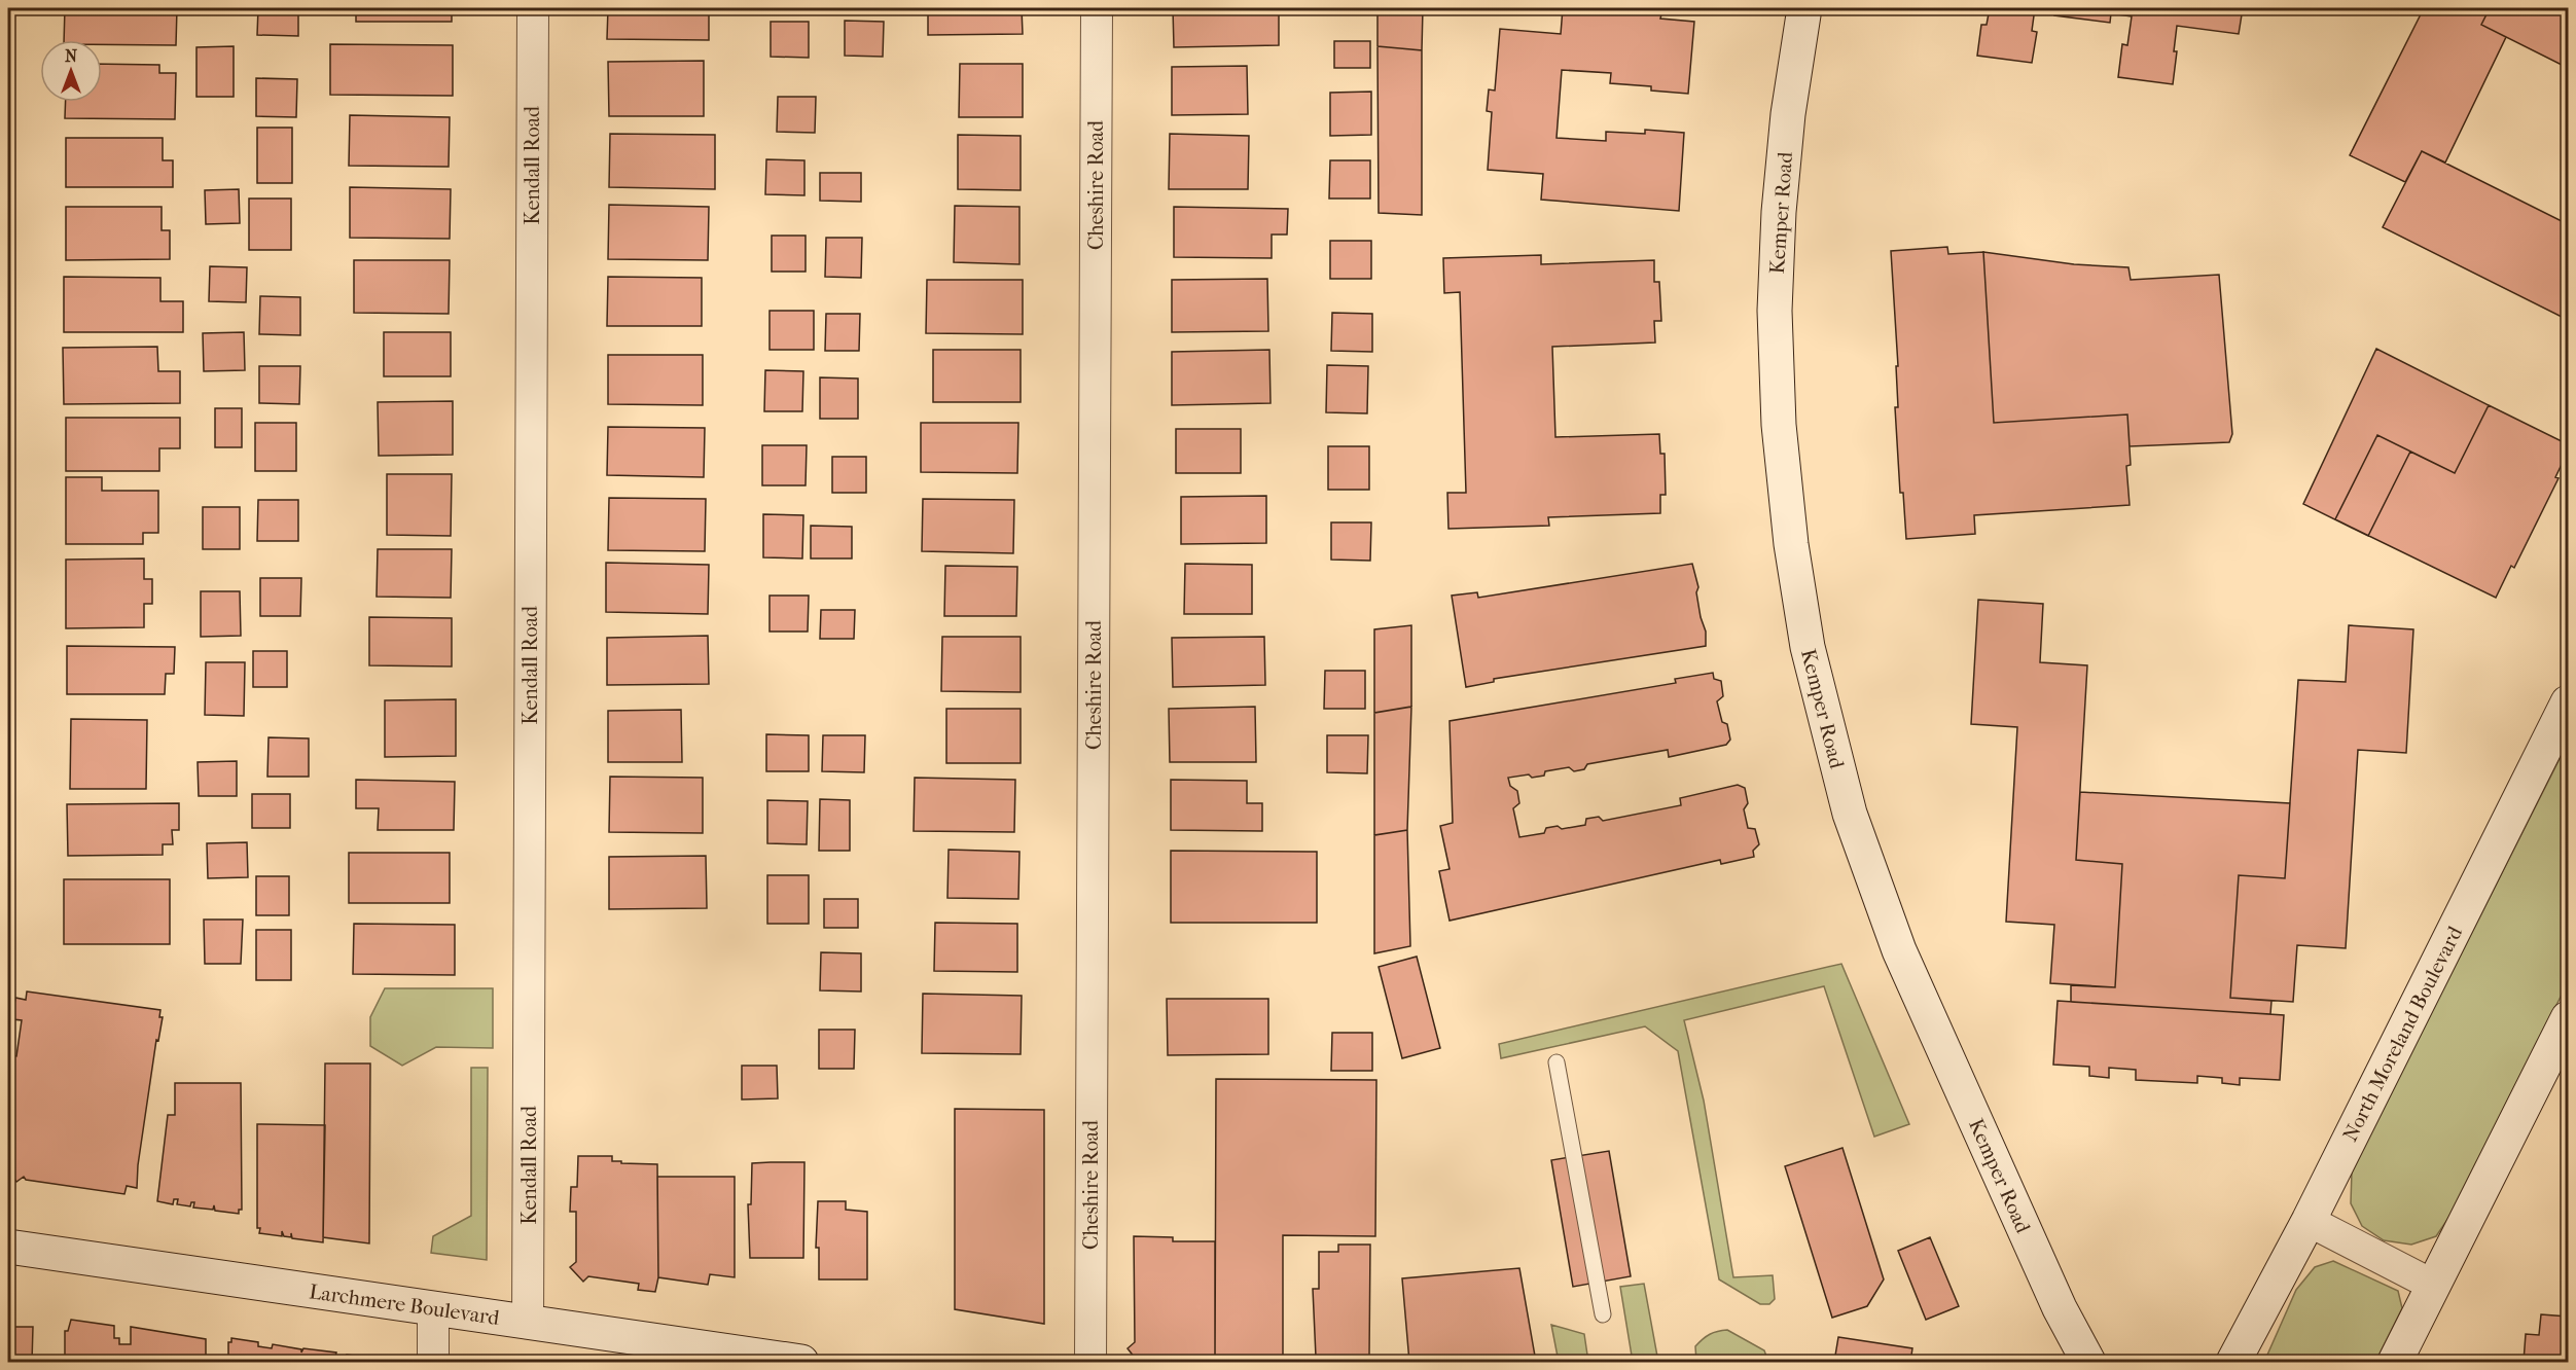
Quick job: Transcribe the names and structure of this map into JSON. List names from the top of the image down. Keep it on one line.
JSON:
{"streets":{"main road":["Kemper Road","North Moreland Boulevard","Larchmere Boulevard"],"street":["Kendall Road","Cheshire Road"]},"crossings":[["Kendall Road","Larchmere Boulevard"]],"north":"top"}
